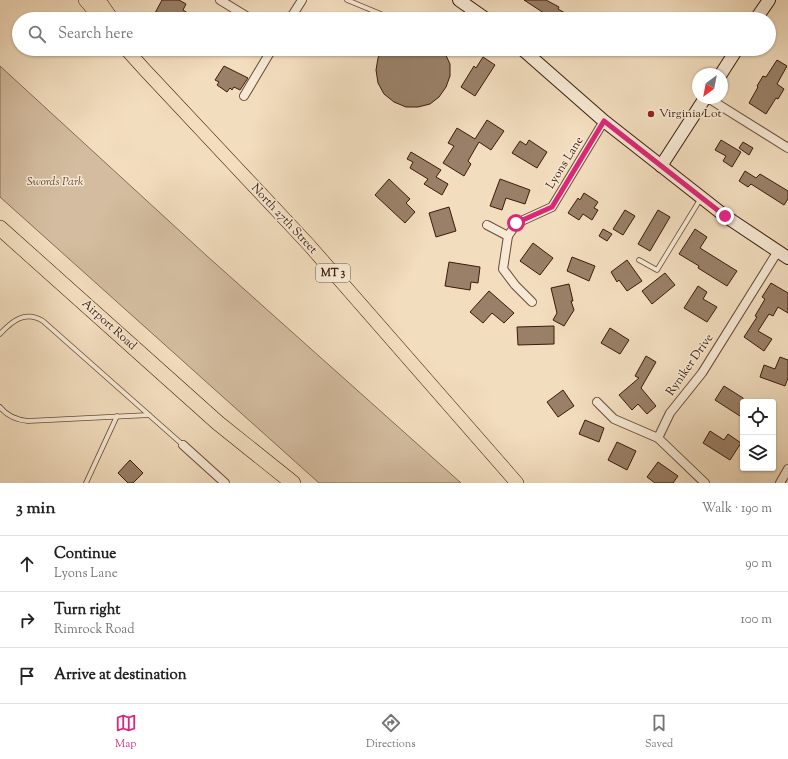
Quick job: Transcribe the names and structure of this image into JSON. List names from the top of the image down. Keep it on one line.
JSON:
{"streets":{"highway":["Airport Road"],"main road":["North 27th Street","MT 3"],"street":["Lyons Lane","Ryniker Drive"]},"parks":["Swords Park"],"places":["Virginia Lot"],"north":"bottom left","page":{"search":"Search here","heading":["3 min","Walk · 190 m"],"list":[["Continue","Lyons Lane","90 m"],["Turn right","Rimrock Road","100 m"],"Arrive at destination"],"nav":["Map","Directions","Saved"]}}
